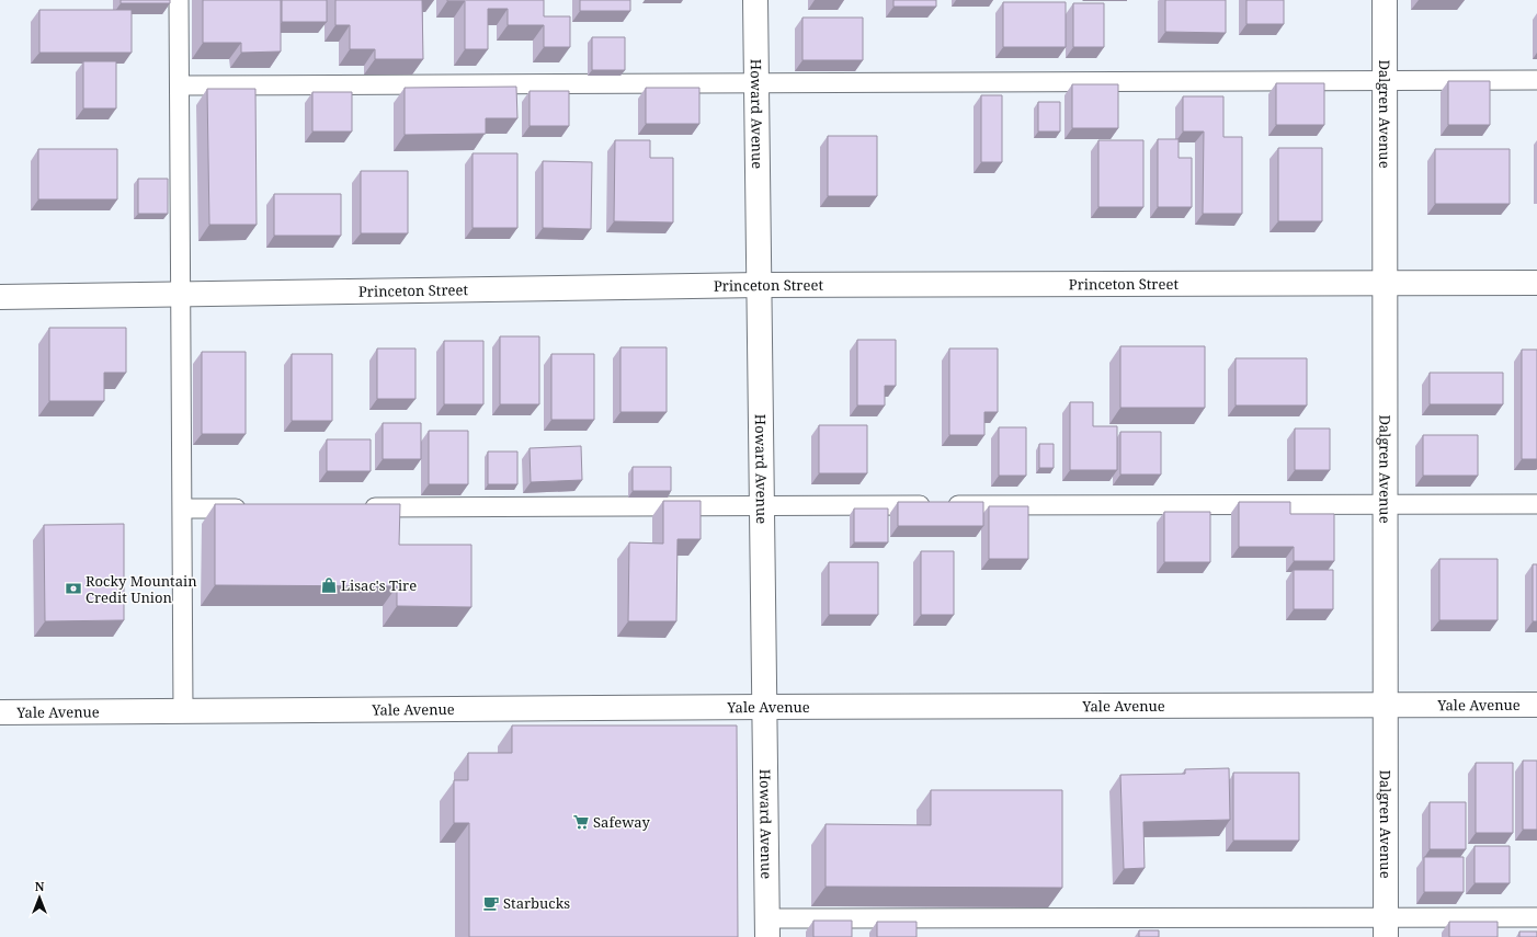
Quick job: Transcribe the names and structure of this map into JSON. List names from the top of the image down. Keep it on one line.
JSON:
{"streets":{"street":["Howard Avenue","Dalgren Avenue","Princeton Street","Yale Avenue"]},"crossings":[["Howard Avenue","Princeton Street"],["Howard Avenue","Yale Avenue"],["Dalgren Avenue","Princeton Street"],["Dalgren Avenue","Yale Avenue"]],"places":{"shop":["Lisac's Tire"],"bank":["Rocky Mountain Credit Union"],"supermarket":["Safeway"],"cafe":["Starbucks"]},"north":"top"}
